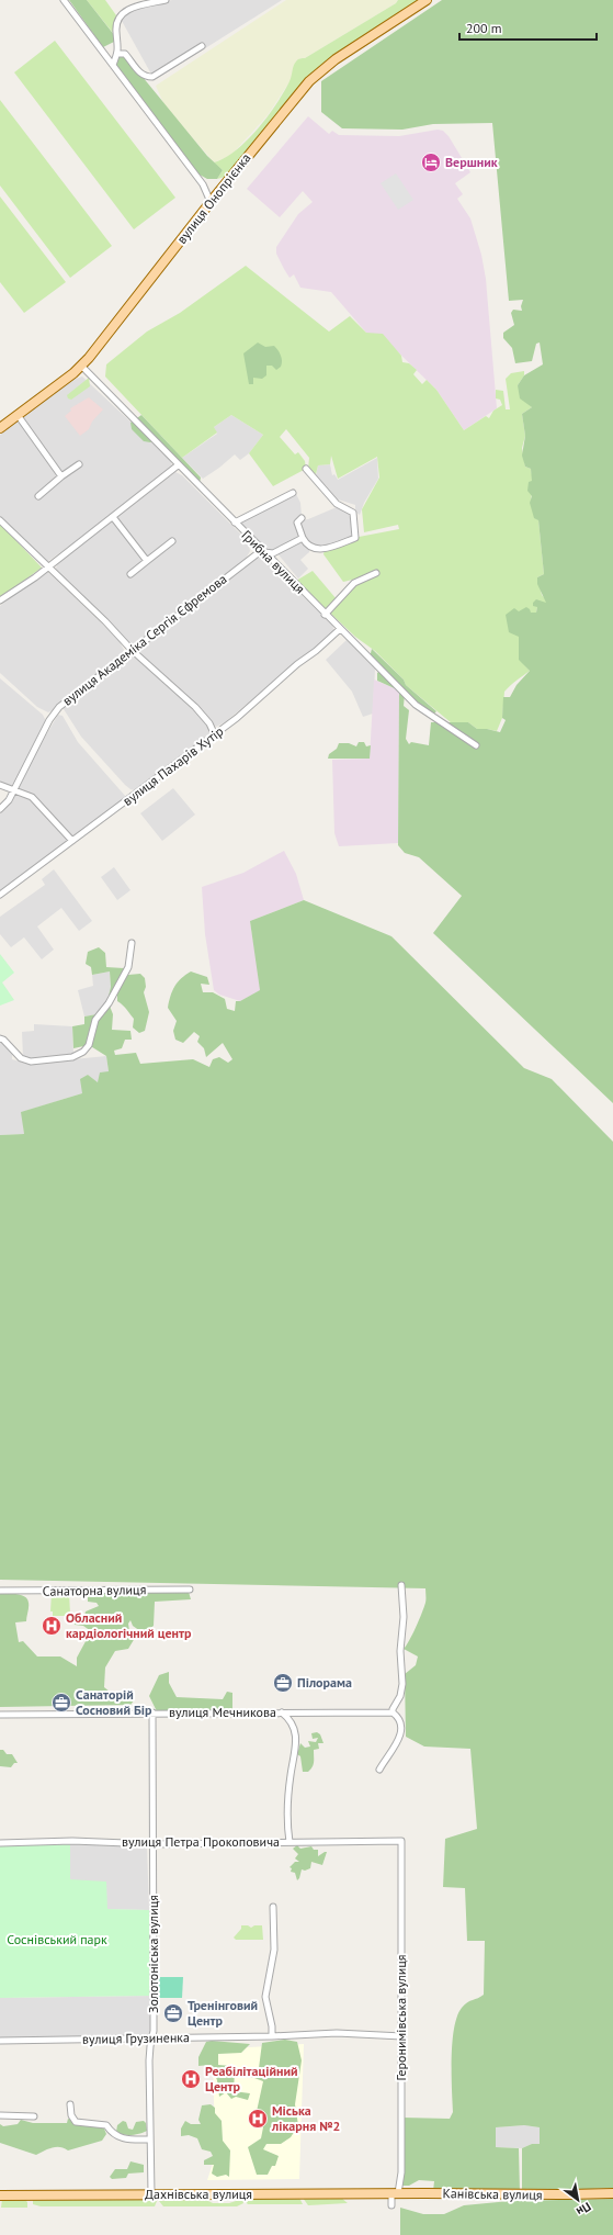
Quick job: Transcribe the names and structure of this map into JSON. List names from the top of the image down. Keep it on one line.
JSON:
{"streets":{"main road":["вулиця Онопрієнка","Дахнівська вулиця","Канівська вулиця"],"street":["Грибна вулиця","вулиця Академіка Сергія Єфремова","вулиця Пахарів Хутір","Санаторна вулиця","вулиця Мечникова","вулиця Петра Прокоповича","Золотоніська вулиця","Геронимівська вулиця","вулиця Грузиненка"]},"crossings":[["вулиця Онопрієнка","Грибна вулиця"],["Грибна вулиця","вулиця Академіка Сергія Єфремова"],["Грибна вулиця","вулиця Пахарів Хутір"],["вулиця Мечникова","Золотоніська вулиця"],["вулиця Петра Прокоповича","Золотоніська вулиця"],["вулиця Петра Прокоповича","Геронимівська вулиця"],["Золотоніська вулиця","вулиця Грузиненка"],["Золотоніська вулиця","Дахнівська вулиця"],["Геронимівська вулиця","вулиця Грузиненка"],["Геронимівська вулиця","Дахнівська вулиця"],["Геронимівська вулиця","Канівська вулиця"],["Дахнівська вулиця","Канівська вулиця"]],"parks":["Соснівський парк"],"places":{"hotel":["Вершник"],"hospital":["Обласний кардіологічний центр","Реабілітаційний Центр","Міська лікарня №2"],"office":["Пілорама","Санаторій Сосновий Бір","Тренінговий Центр"]},"scale_bar":"200 m","north":"bottom right"}
